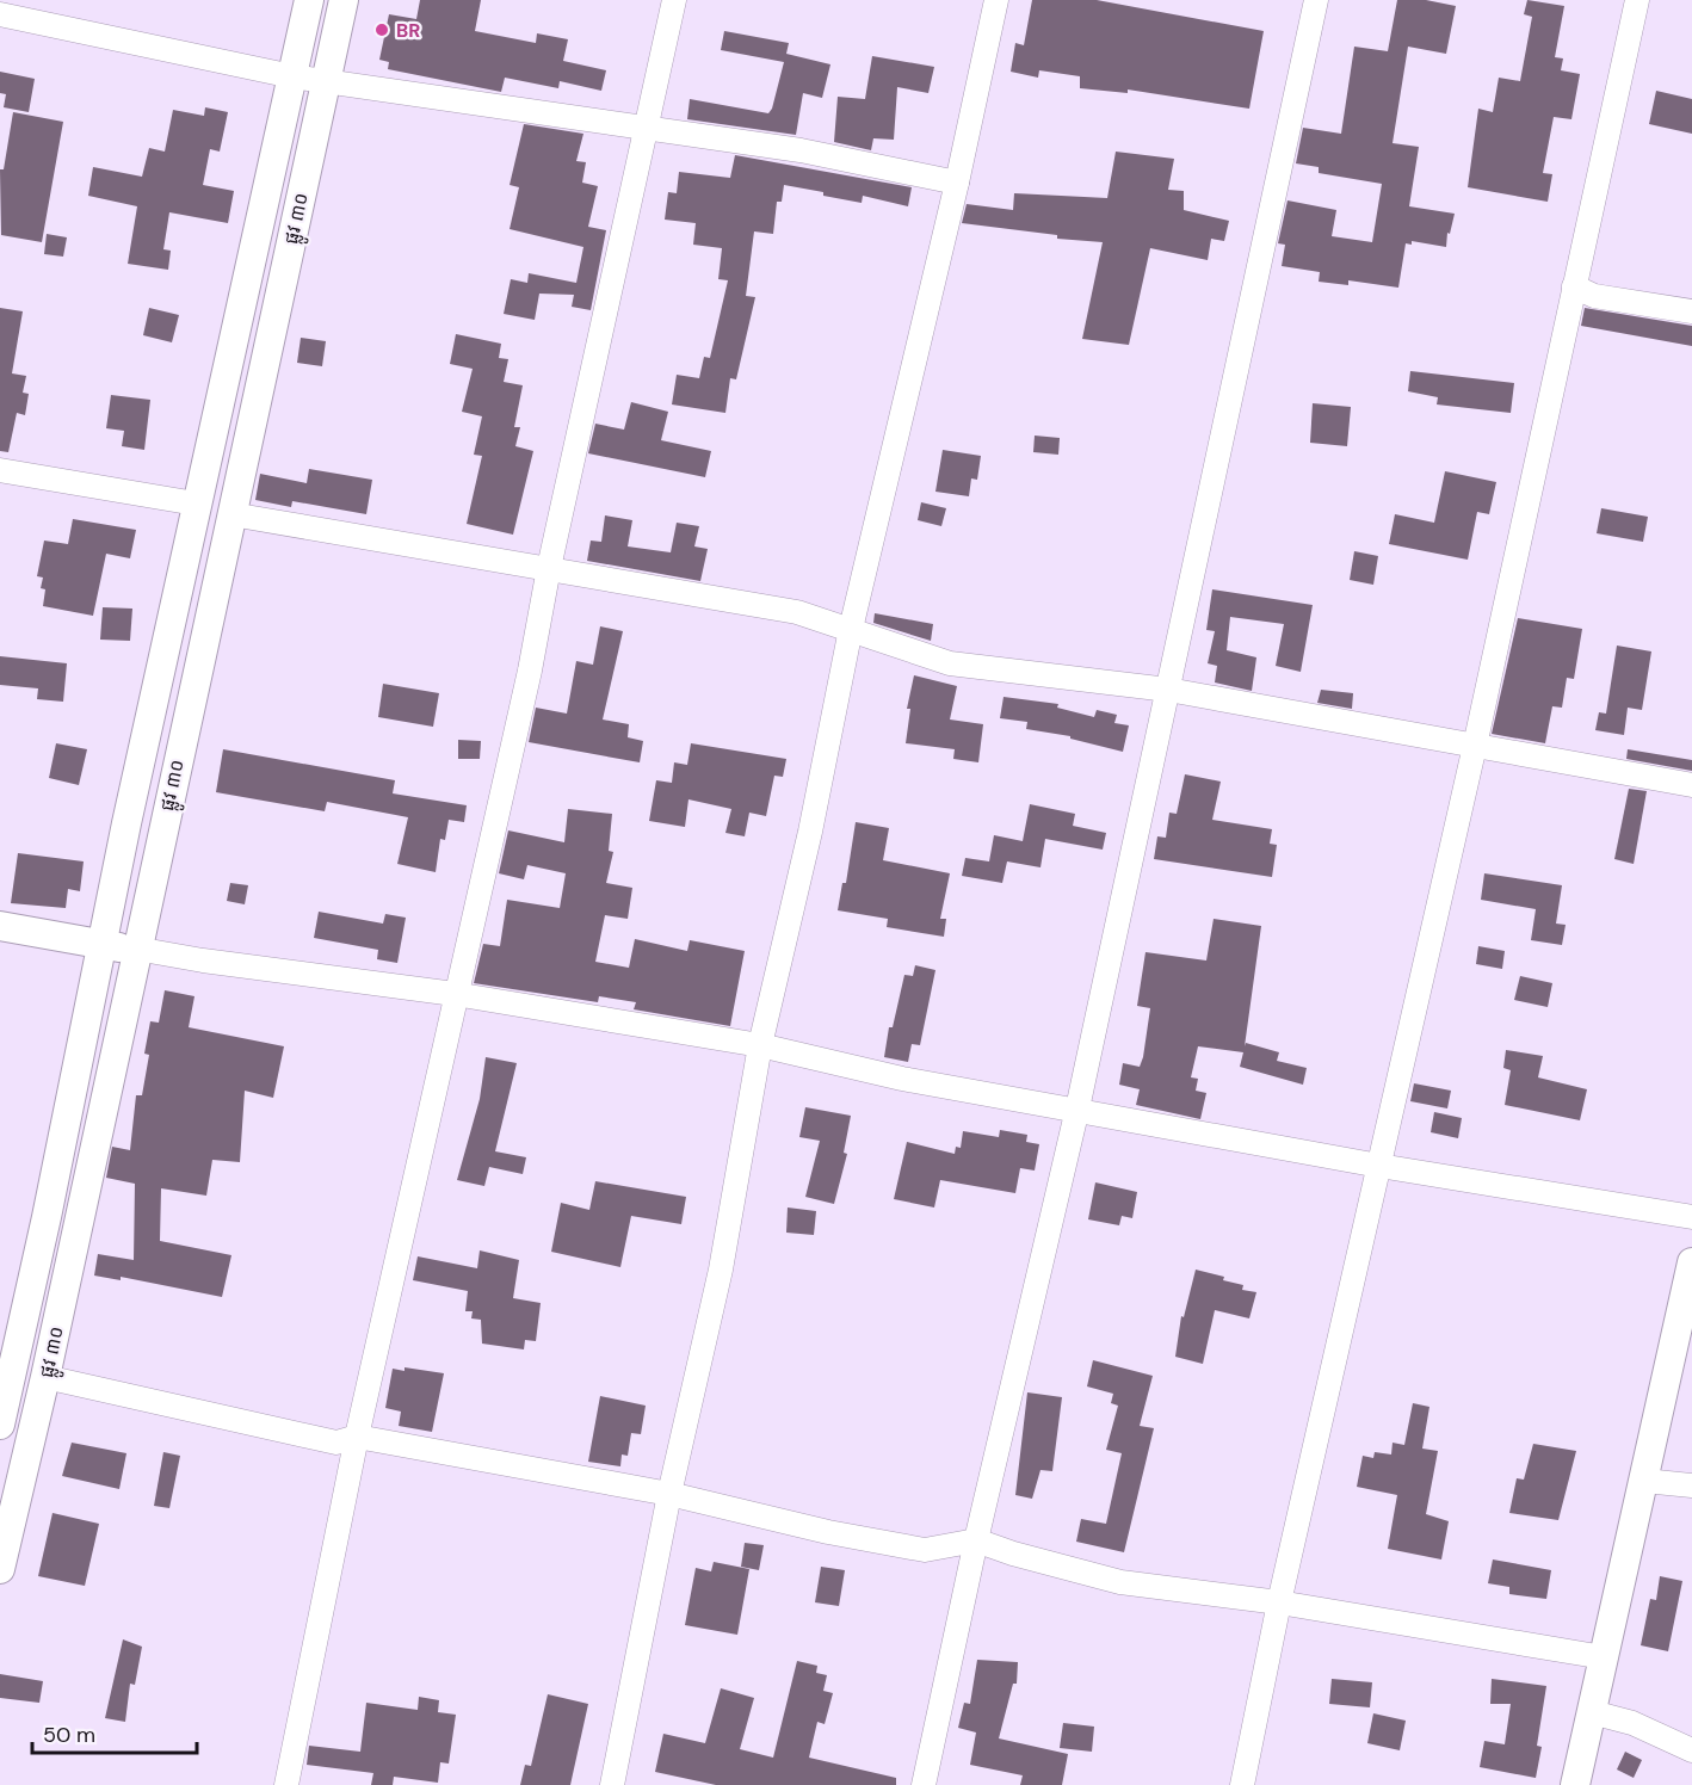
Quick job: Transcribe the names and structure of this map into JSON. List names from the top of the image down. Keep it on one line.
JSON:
{"streets":{"street":["ផ្លូវ ៣០"]},"places":["BR"],"scale_bar":"50 m"}
